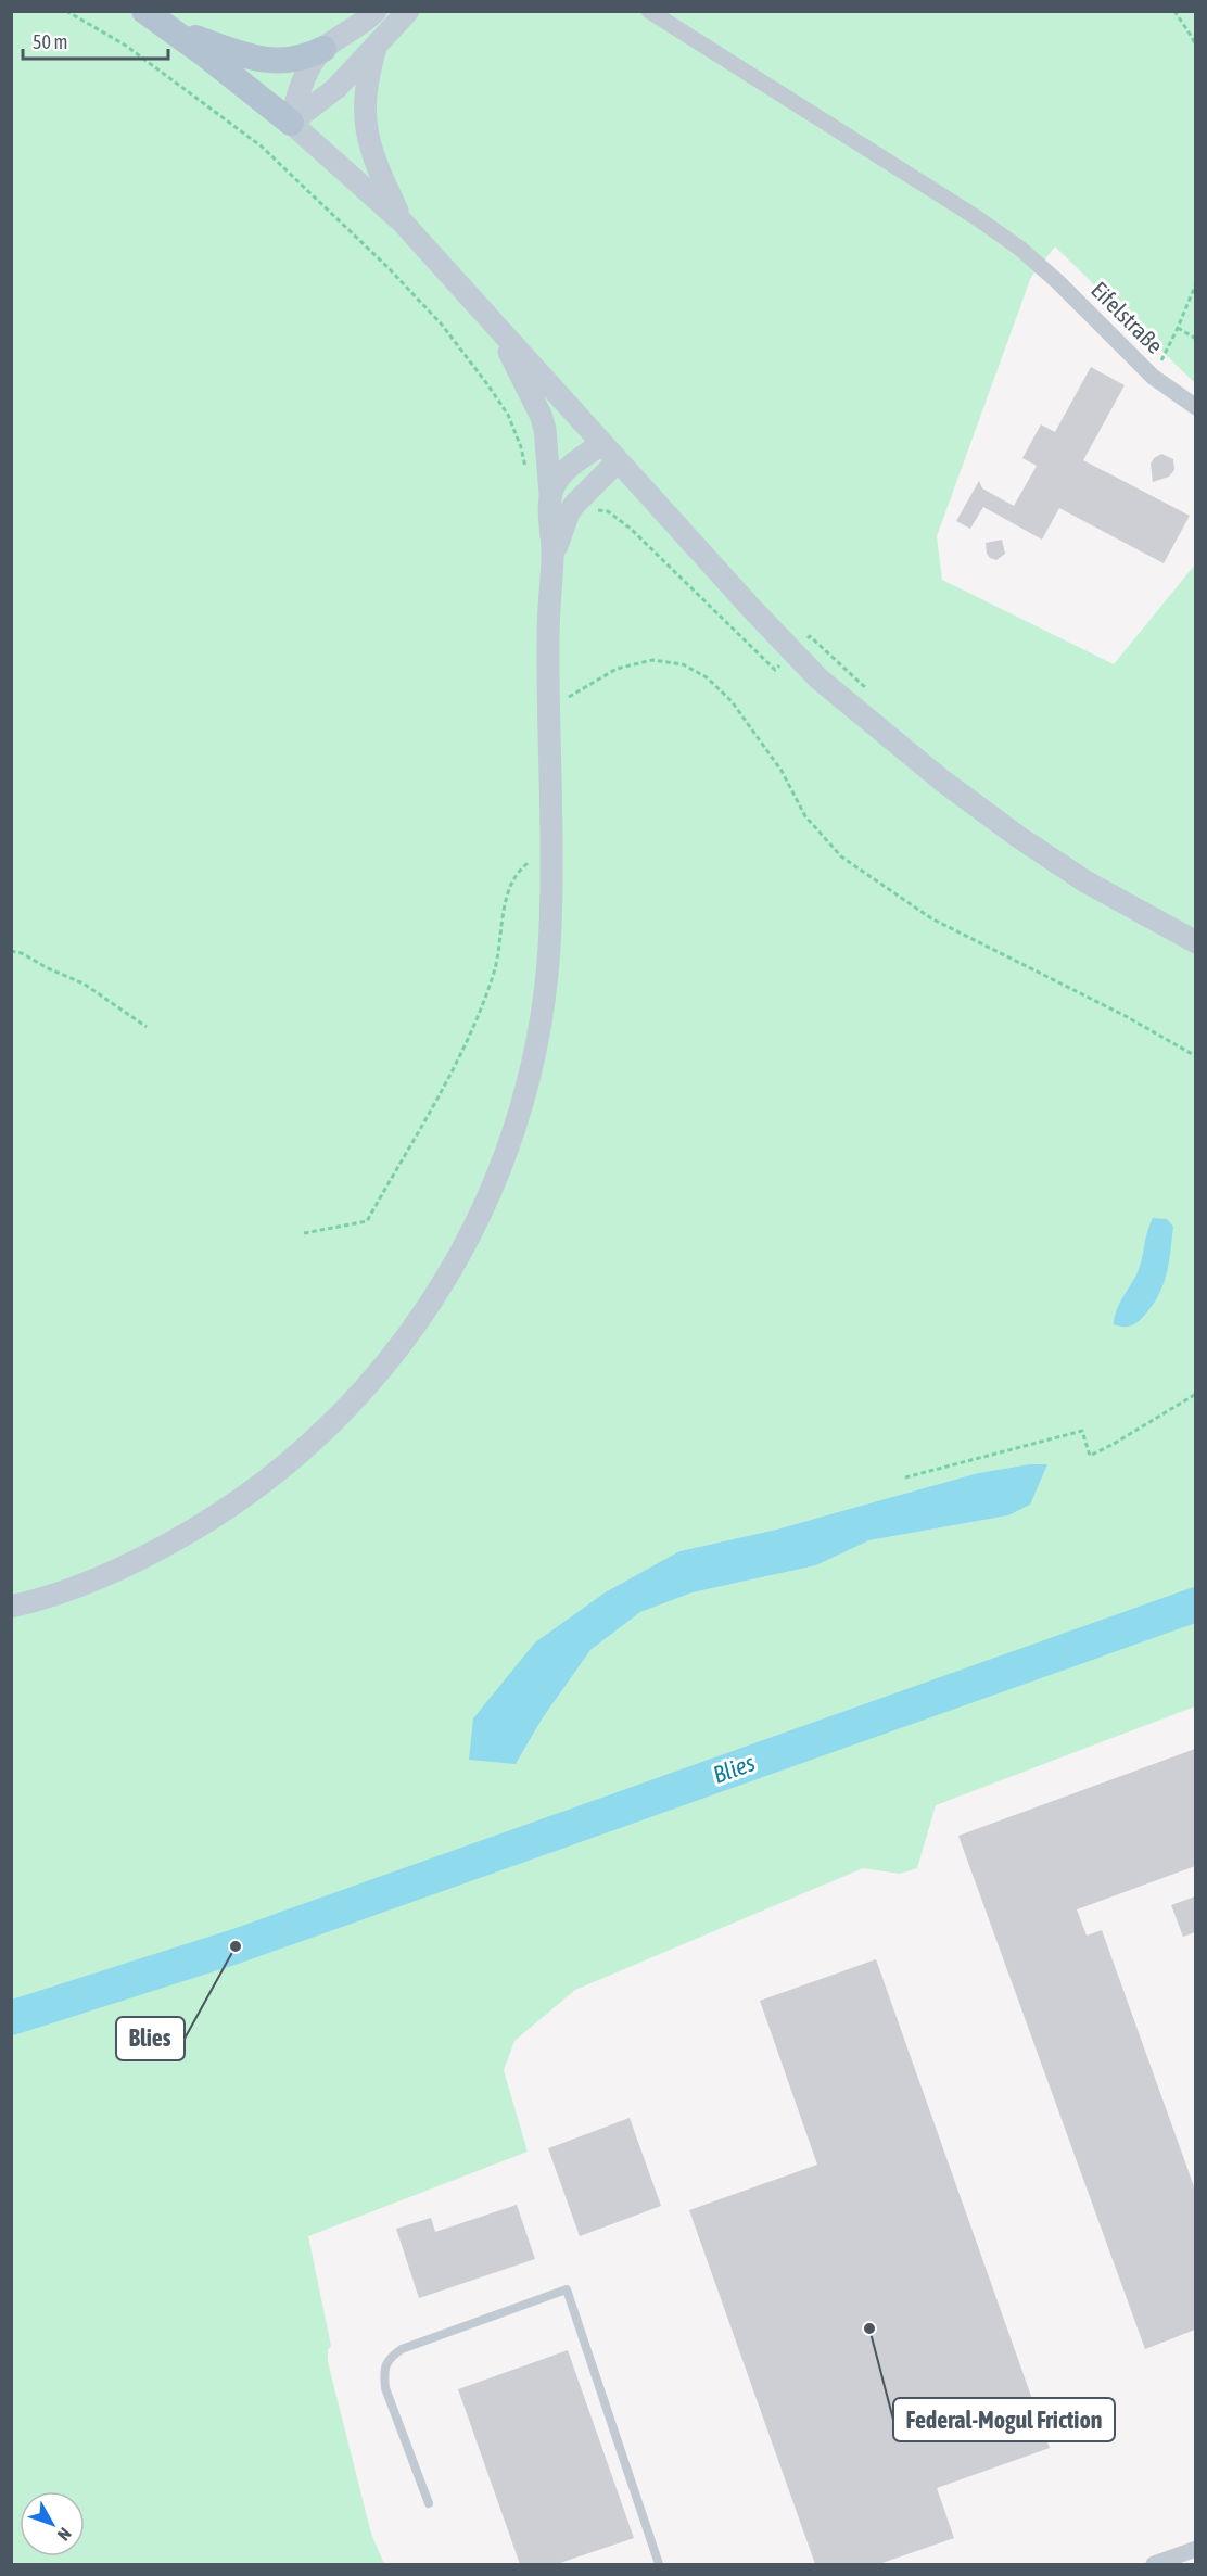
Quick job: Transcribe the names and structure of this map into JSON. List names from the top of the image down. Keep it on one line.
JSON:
{"streets":{"street":["Eifelstraße"]},"water":["Blies"],"places":["Blies","Federal-Mogul Friction"],"scale_bar":"50 m","north":"bottom right"}
